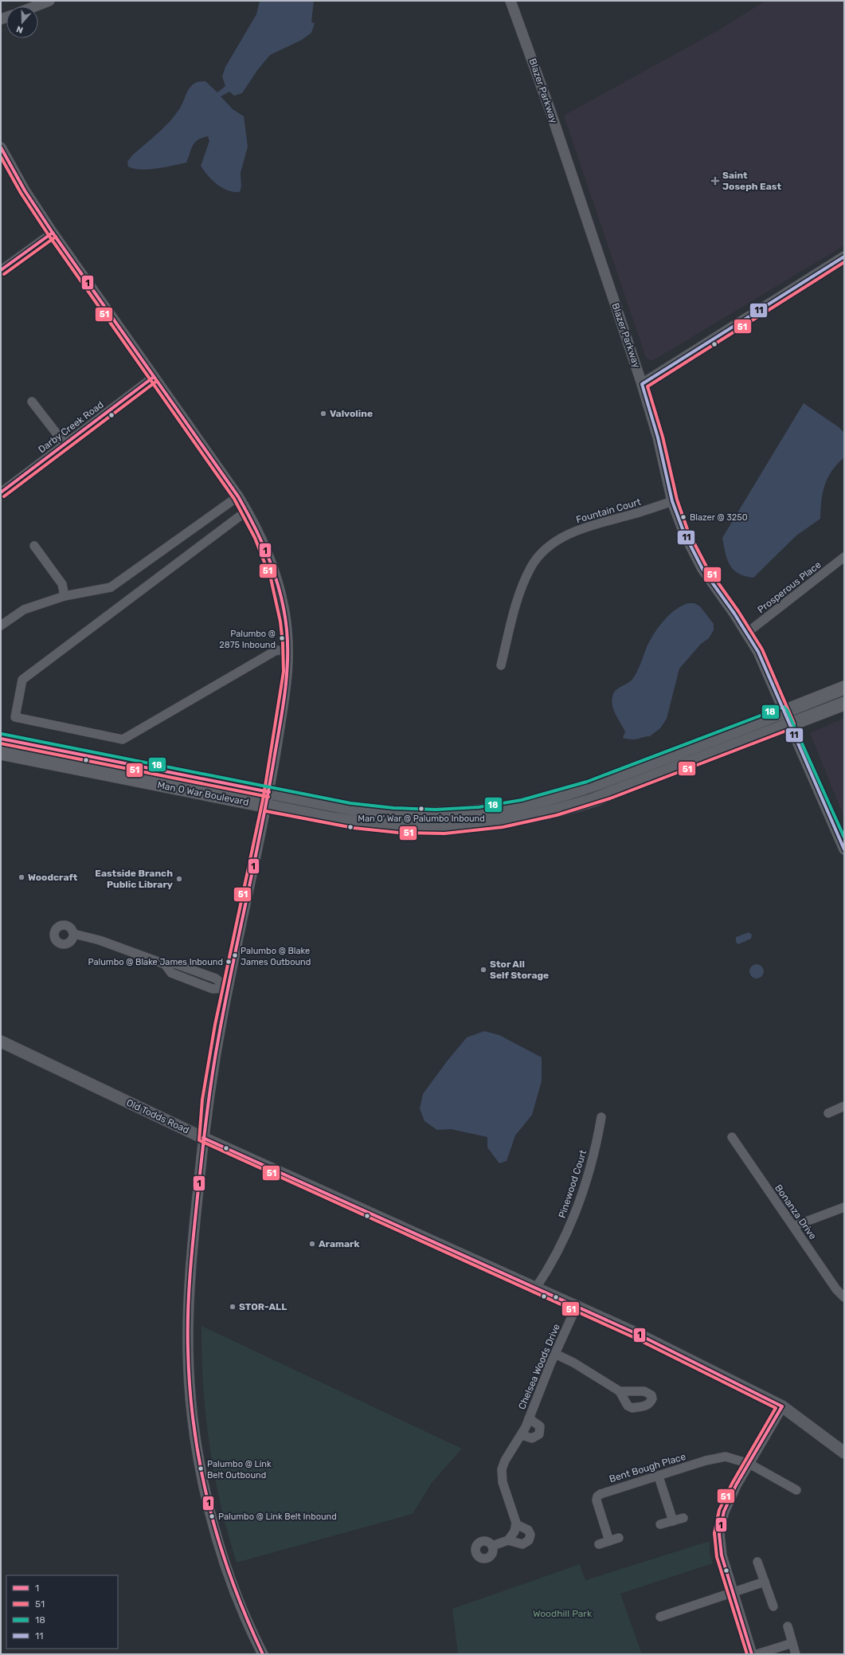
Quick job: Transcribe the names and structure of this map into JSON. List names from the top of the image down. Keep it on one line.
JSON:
{"streets":{"main road":["Man O War Boulevard","Old Todds Road"],"street":["Blazer Parkway","Darby Creek Road","Fountain Court","Prosperous Place","Pinewood Court","Bonanza Drive","Chelsea Woods Drive","Bent Bough Place"]},"crossings":[["Blazer Parkway","Fountain Court"],["Blazer Parkway","Prosperous Place"],["Blazer Parkway","Man O War Boulevard"],["Old Todds Road","Pinewood Court"],["Old Todds Road","Chelsea Woods Drive"]],"parks":["Woodhill Park"],"places":{"health":["Saint Joseph East"],"other":["Valvoline","Blazer @ 3250","Palumbo @ 2875 Inbound","Man O' War @ Palumbo Inbound","Woodcraft","Eastside Branch Public Library","Palumbo @ Blake James Outbound","Palumbo @ Blake James Inbound","Stor All Self Storage","Aramark","STOR-ALL","Palumbo @ Link Belt Outbound","Palumbo @ Link Belt Inbound"]},"lines":["transit line 1","transit line 51","transit line 11","transit line 18"],"legend":["1","51","18","11"],"north":"bottom"}
